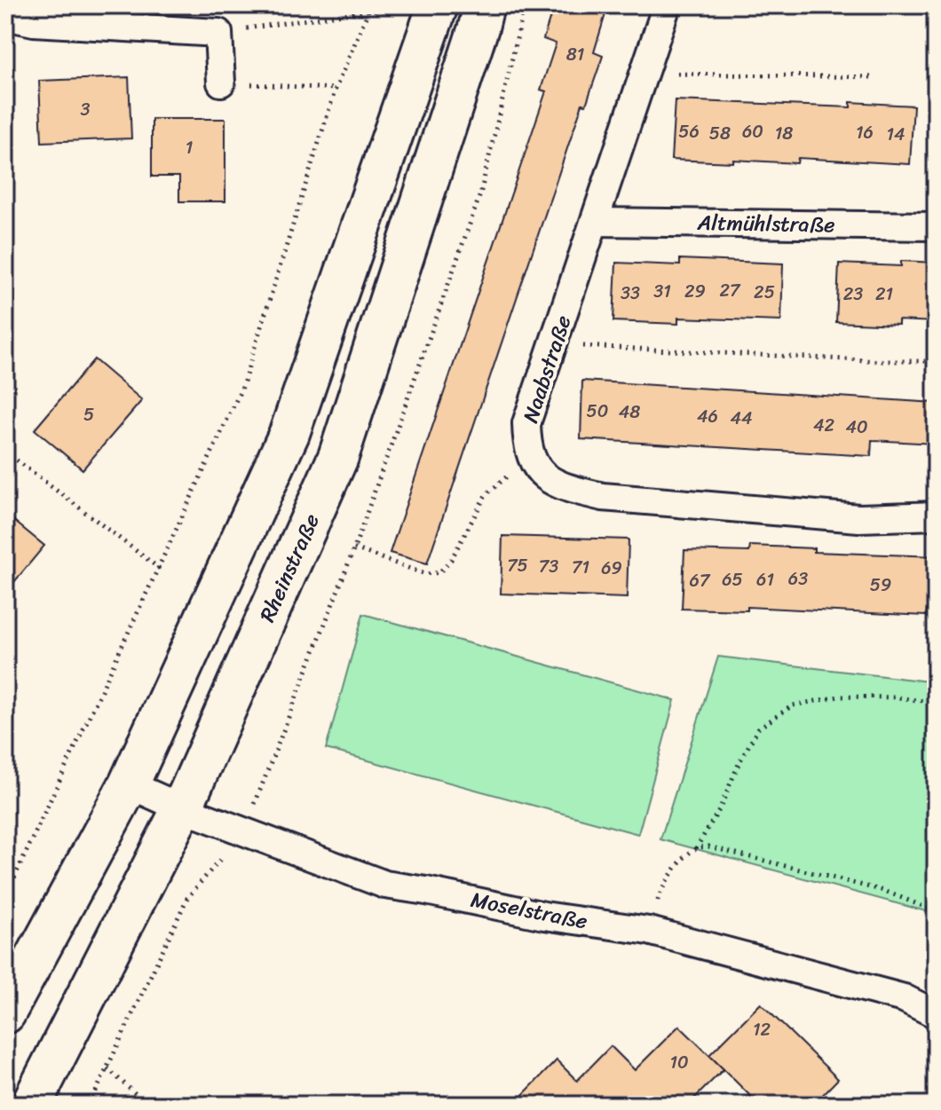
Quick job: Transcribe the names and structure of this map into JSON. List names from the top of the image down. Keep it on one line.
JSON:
{"streets":{"street":["Altmühlstraße","Naabstraße","Rheinstraße","Moselstraße"]},"crossings":[["Altmühlstraße","Naabstraße"],["Rheinstraße","Moselstraße"]],"house_numbers":["81","3","56","60","16","58","18","14","1","27","31","29","25","33","23","21","50","48","5","46","44","42","40","75","73","71","69","63","65","61","67","59","12","10"]}
